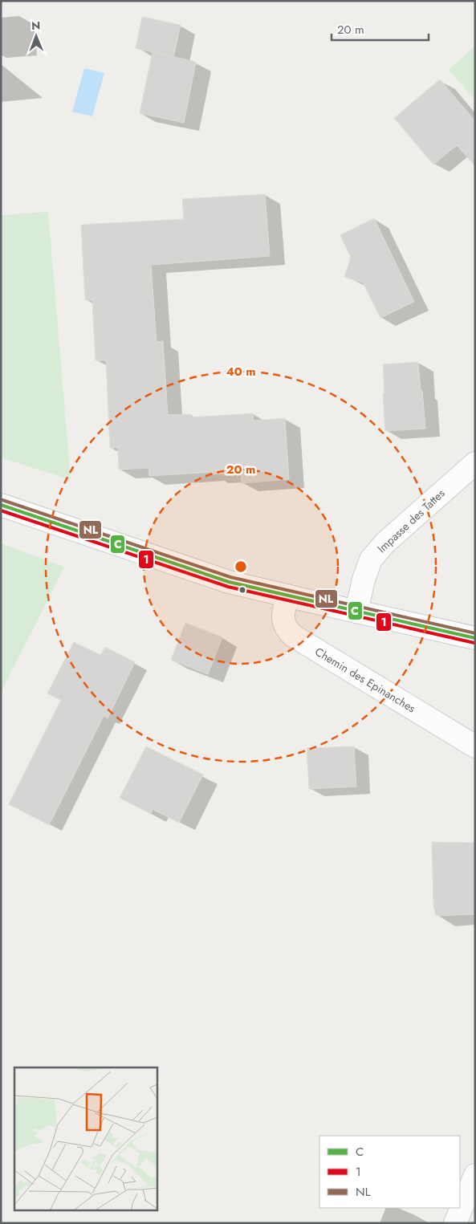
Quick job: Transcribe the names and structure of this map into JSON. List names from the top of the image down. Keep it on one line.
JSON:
{"streets":{"street":["Impasse des Tattes","Chemin des Epinanches"]},"lines":["transit line NL","transit line C","transit line 1"],"legend":["C","1","NL"],"scale_bar":"20 m","north":"top","rings":["40 m","20 m"]}
